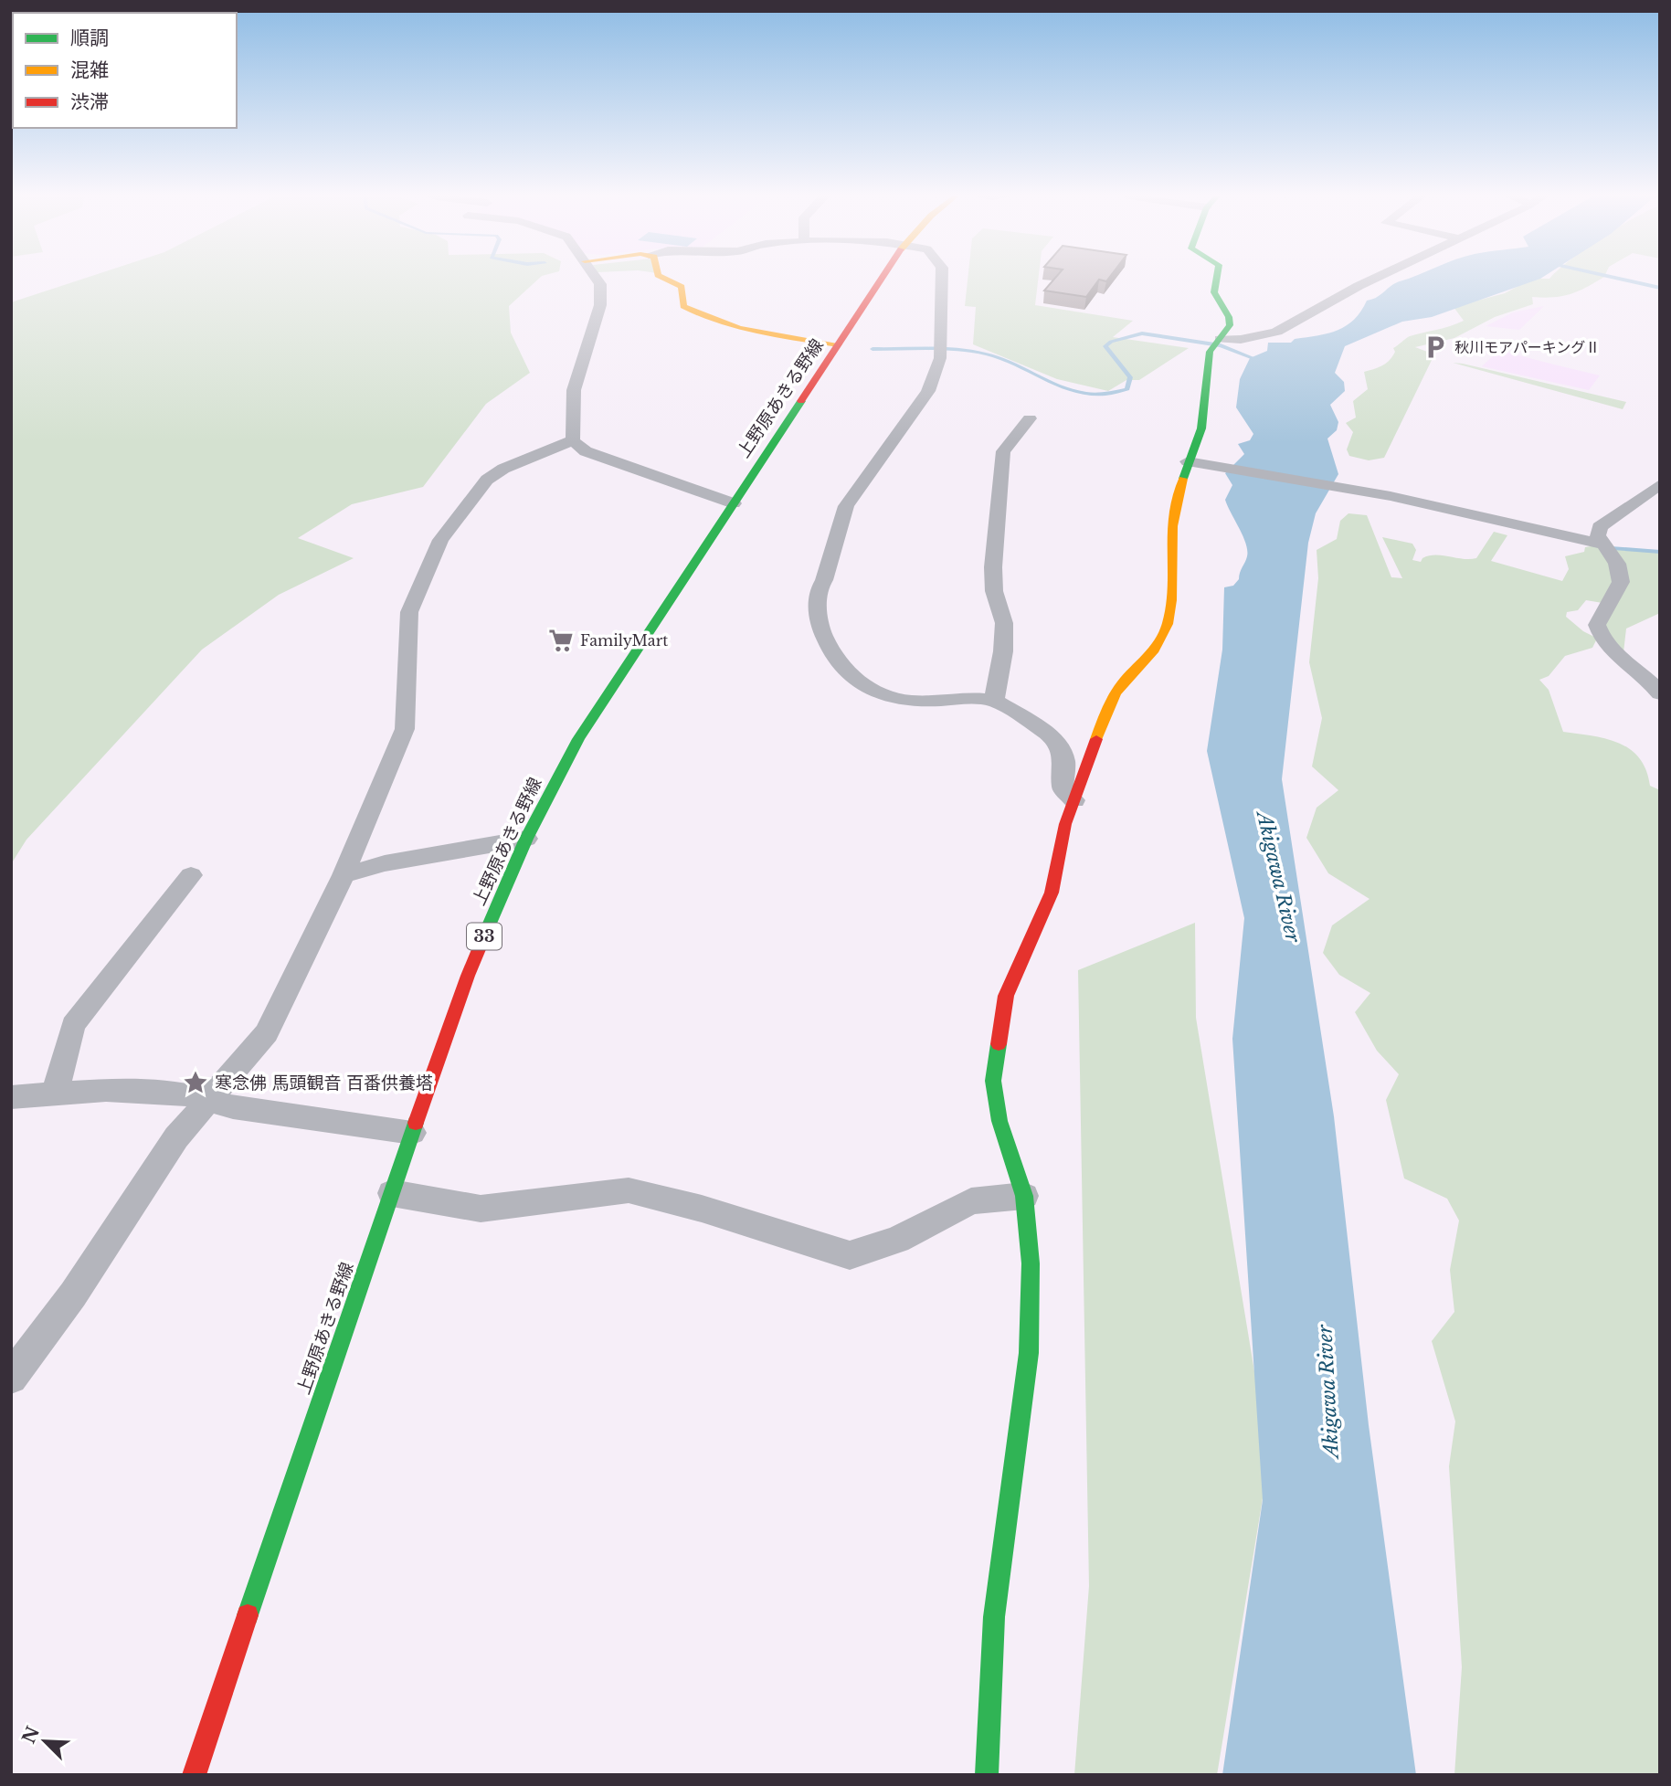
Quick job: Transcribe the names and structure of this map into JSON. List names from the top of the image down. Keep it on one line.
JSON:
{"streets":{"street":["上野原あきる野線","33"]},"water":["Akigawa River"],"places":{"parking":["秋川モアパーキングⅡ"],"supermarket":["FamilyMart"],"place":["寒念佛 馬頭観音 百番供養塔"]},"legend":["順調","混雑","渋滞"],"north":"top left"}
